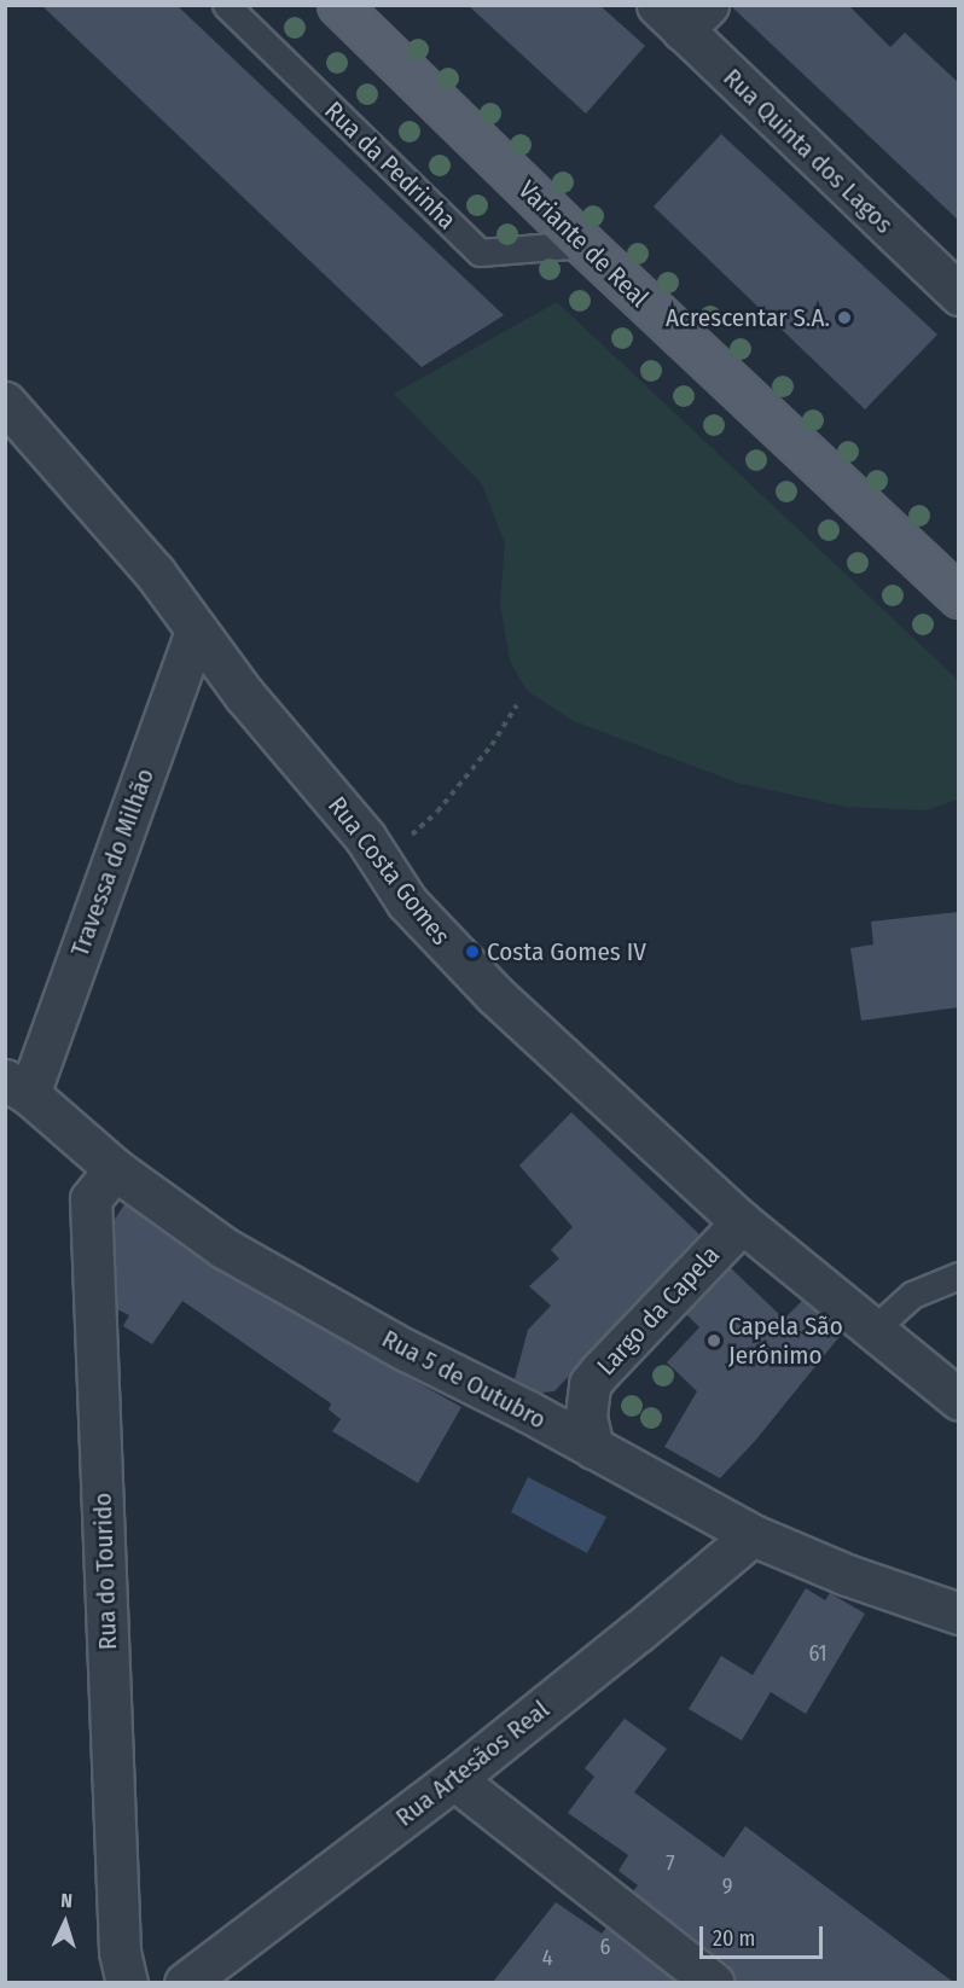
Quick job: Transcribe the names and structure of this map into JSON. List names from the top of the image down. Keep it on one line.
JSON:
{"streets":{"main road":["Variante de Real"],"street":["Rua Quinta dos Lagos","Travessa do Milhão","Rua Costa Gomes","Largo da Capela","Rua 5 de Outubro","Rua do Tourido","Rua Artesãos Real"],"lane":["Rua da Pedrinha"]},"crossings":[["Rua da Pedrinha","Variante de Real"],["Travessa do Milhão","Rua Costa Gomes"],["Travessa do Milhão","Rua 5 de Outubro"],["Rua Costa Gomes","Largo da Capela"],["Largo da Capela","Rua 5 de Outubro"],["Rua 5 de Outubro","Rua do Tourido"],["Rua 5 de Outubro","Rua Artesãos Real"]],"places":["Acrescentar S.A.","Costa Gomes IV","Capela São Jerónimo"],"house_numbers":["61","7","9","6","4"],"scale_bar":"20 m","north":"top"}
